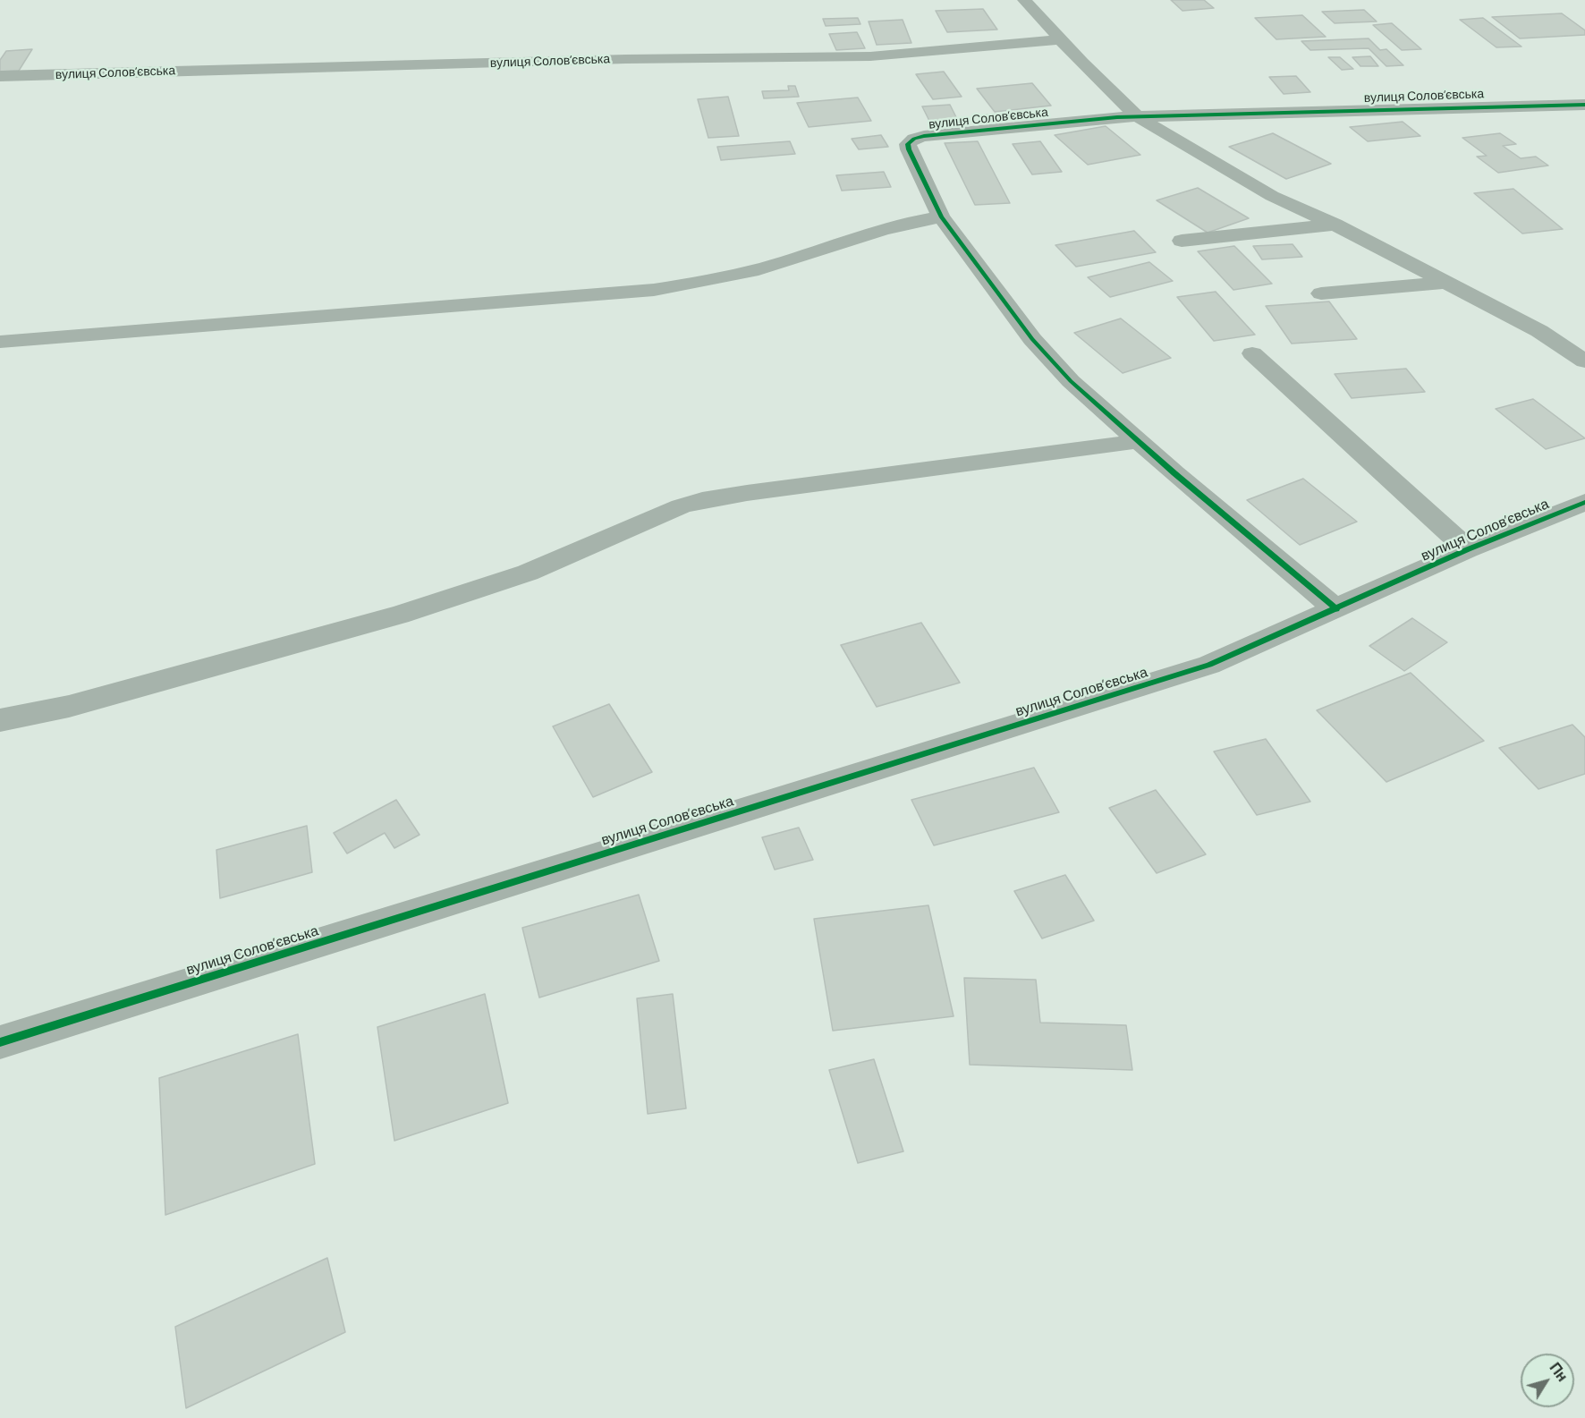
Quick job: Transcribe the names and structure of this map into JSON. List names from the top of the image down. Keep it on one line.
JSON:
{"streets":{"street":["вулиця Соловʼєвська"]},"north":"top right"}
